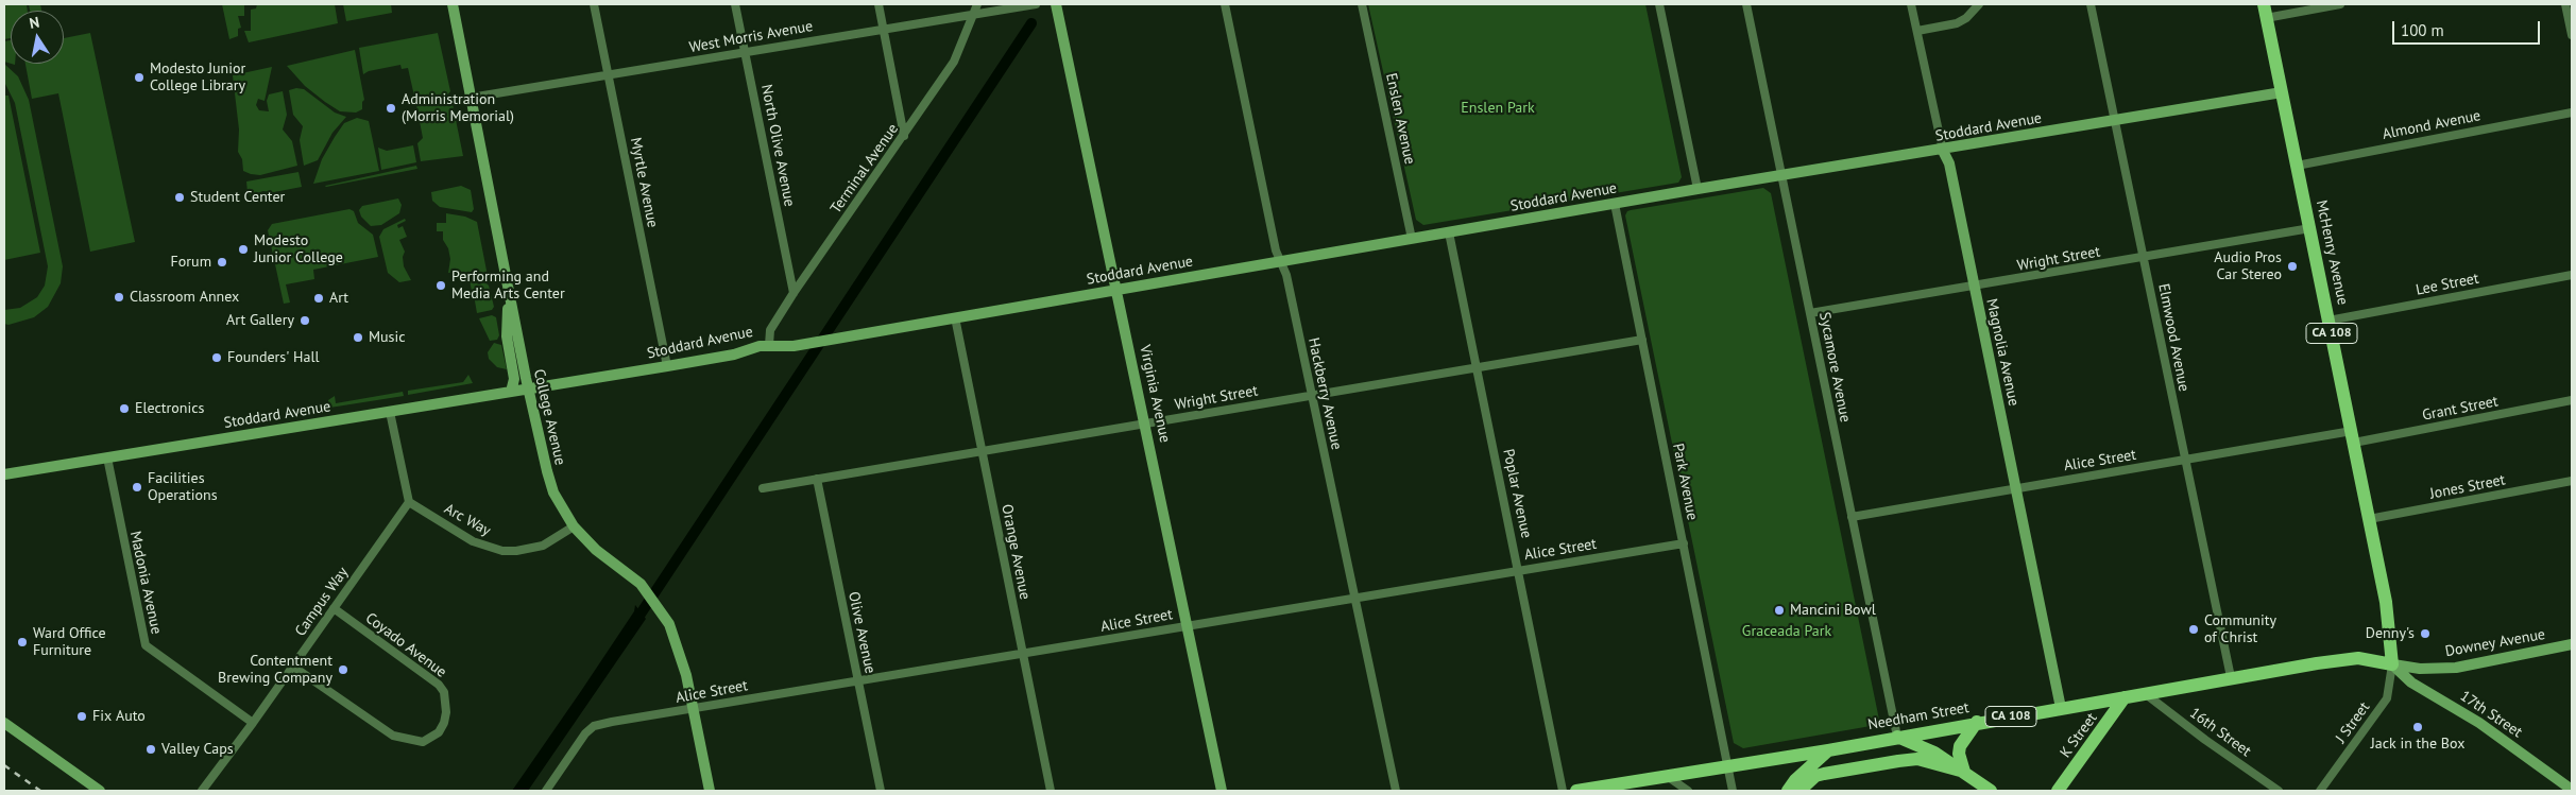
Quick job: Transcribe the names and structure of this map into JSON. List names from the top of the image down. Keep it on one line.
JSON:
{"streets":{"main road":["McHenry Avenue","CA 108","Needham Street","K Street"],"street":["West Morris Avenue","Enslen Avenue","Almond Avenue","Stoddard Avenue","North Olive Avenue","Terminal Avenue","Myrtle Avenue","Wright Street","Lee Street","Elmwood Avenue","Magnolia Avenue","Sycamore Avenue","Virginia Avenue","Hackberry Avenue","Grant Street","College Avenue","Alice Street","Park Avenue","Jones Street","Poplar Avenue","Arc Way","Orange Avenue","Madonia Avenue","Campus Way","Olive Avenue","Downey Avenue","Coyado Avenue","17th Street","J Street","16th Street"]},"crossings":[["West Morris Avenue","North Olive Avenue"],["West Morris Avenue","Terminal Avenue"],["West Morris Avenue","Myrtle Avenue"],["West Morris Avenue","College Avenue"],["Enslen Avenue","Stoddard Avenue"],["Almond Avenue","McHenry Avenue"],["Stoddard Avenue","Terminal Avenue"],["Stoddard Avenue","Myrtle Avenue"],["Stoddard Avenue","McHenry Avenue"],["Stoddard Avenue","Elmwood Avenue"],["Stoddard Avenue","Magnolia Avenue"],["Stoddard Avenue","Sycamore Avenue"],["Stoddard Avenue","Virginia Avenue"],["Stoddard Avenue","Hackberry Avenue"],["Stoddard Avenue","College Avenue"],["Stoddard Avenue","Park Avenue"],["Stoddard Avenue","Poplar Avenue"],["Stoddard Avenue","Orange Avenue"],["Stoddard Avenue","Madonia Avenue"],["North Olive Avenue","Terminal Avenue"],["McHenry Avenue","Wright Street"],["McHenry Avenue","Lee Street"],["McHenry Avenue","Grant Street"],["McHenry Avenue","Alice Street"],["McHenry Avenue","Jones Street"],["McHenry Avenue","Downey Avenue"],["McHenry Avenue","17th Street"],["McHenry Avenue","Needham Street"],["McHenry Avenue","J Street"],["Wright Street","Elmwood Avenue"],["Wright Street","Magnolia Avenue"],["Wright Street","Sycamore Avenue"],["Wright Street","Virginia Avenue"],["Wright Street","Hackberry Avenue"],["Wright Street","Park Avenue"],["Wright Street","Poplar Avenue"],["Wright Street","Orange Avenue"],["Wright Street","Olive Avenue"],["Elmwood Avenue","Alice Street"],["Elmwood Avenue","Needham Street"],["Magnolia Avenue","Alice Street"],["Magnolia Avenue","Needham Street"],["Sycamore Avenue","Alice Street"],["Sycamore Avenue","Needham Street"],["Virginia Avenue","Alice Street"],["Hackberry Avenue","Alice Street"],["Grant Street","Alice Street"],["College Avenue","Alice Street"],["College Avenue","Arc Way"],["Alice Street","Park Avenue"],["Alice Street","Poplar Avenue"],["Alice Street","Orange Avenue"],["Alice Street","Olive Avenue"],["Park Avenue","Needham Street"],["Arc Way","Campus Way"],["Madonia Avenue","Campus Way"],["Campus Way","Coyado Avenue"],["Downey Avenue","17th Street"],["Downey Avenue","Needham Street"],["Downey Avenue","J Street"],["17th Street","Needham Street"],["17th Street","J Street"],["Needham Street","J Street"],["Needham Street","16th Street"],["Needham Street","K Street"]],"parks":["Enslen Park","Graceada Park"],"places":["Modesto Junior College Library","Administration (Morris Memorial)","Student Center","Modesto Junior College","Forum","Audio Pros Car Stereo","Performing and Media Arts Center","Classroom Annex","Art","Art Gallery","Music","Founders' Hall","Electronics","Facilities Operations","Mancini Bowl","Community of Christ","Denny's","Ward Office Furniture","Contentment Brewing Company","Fix Auto","Jack in the Box","Valley Caps"],"scale_bar":"100 m","north":"top"}
